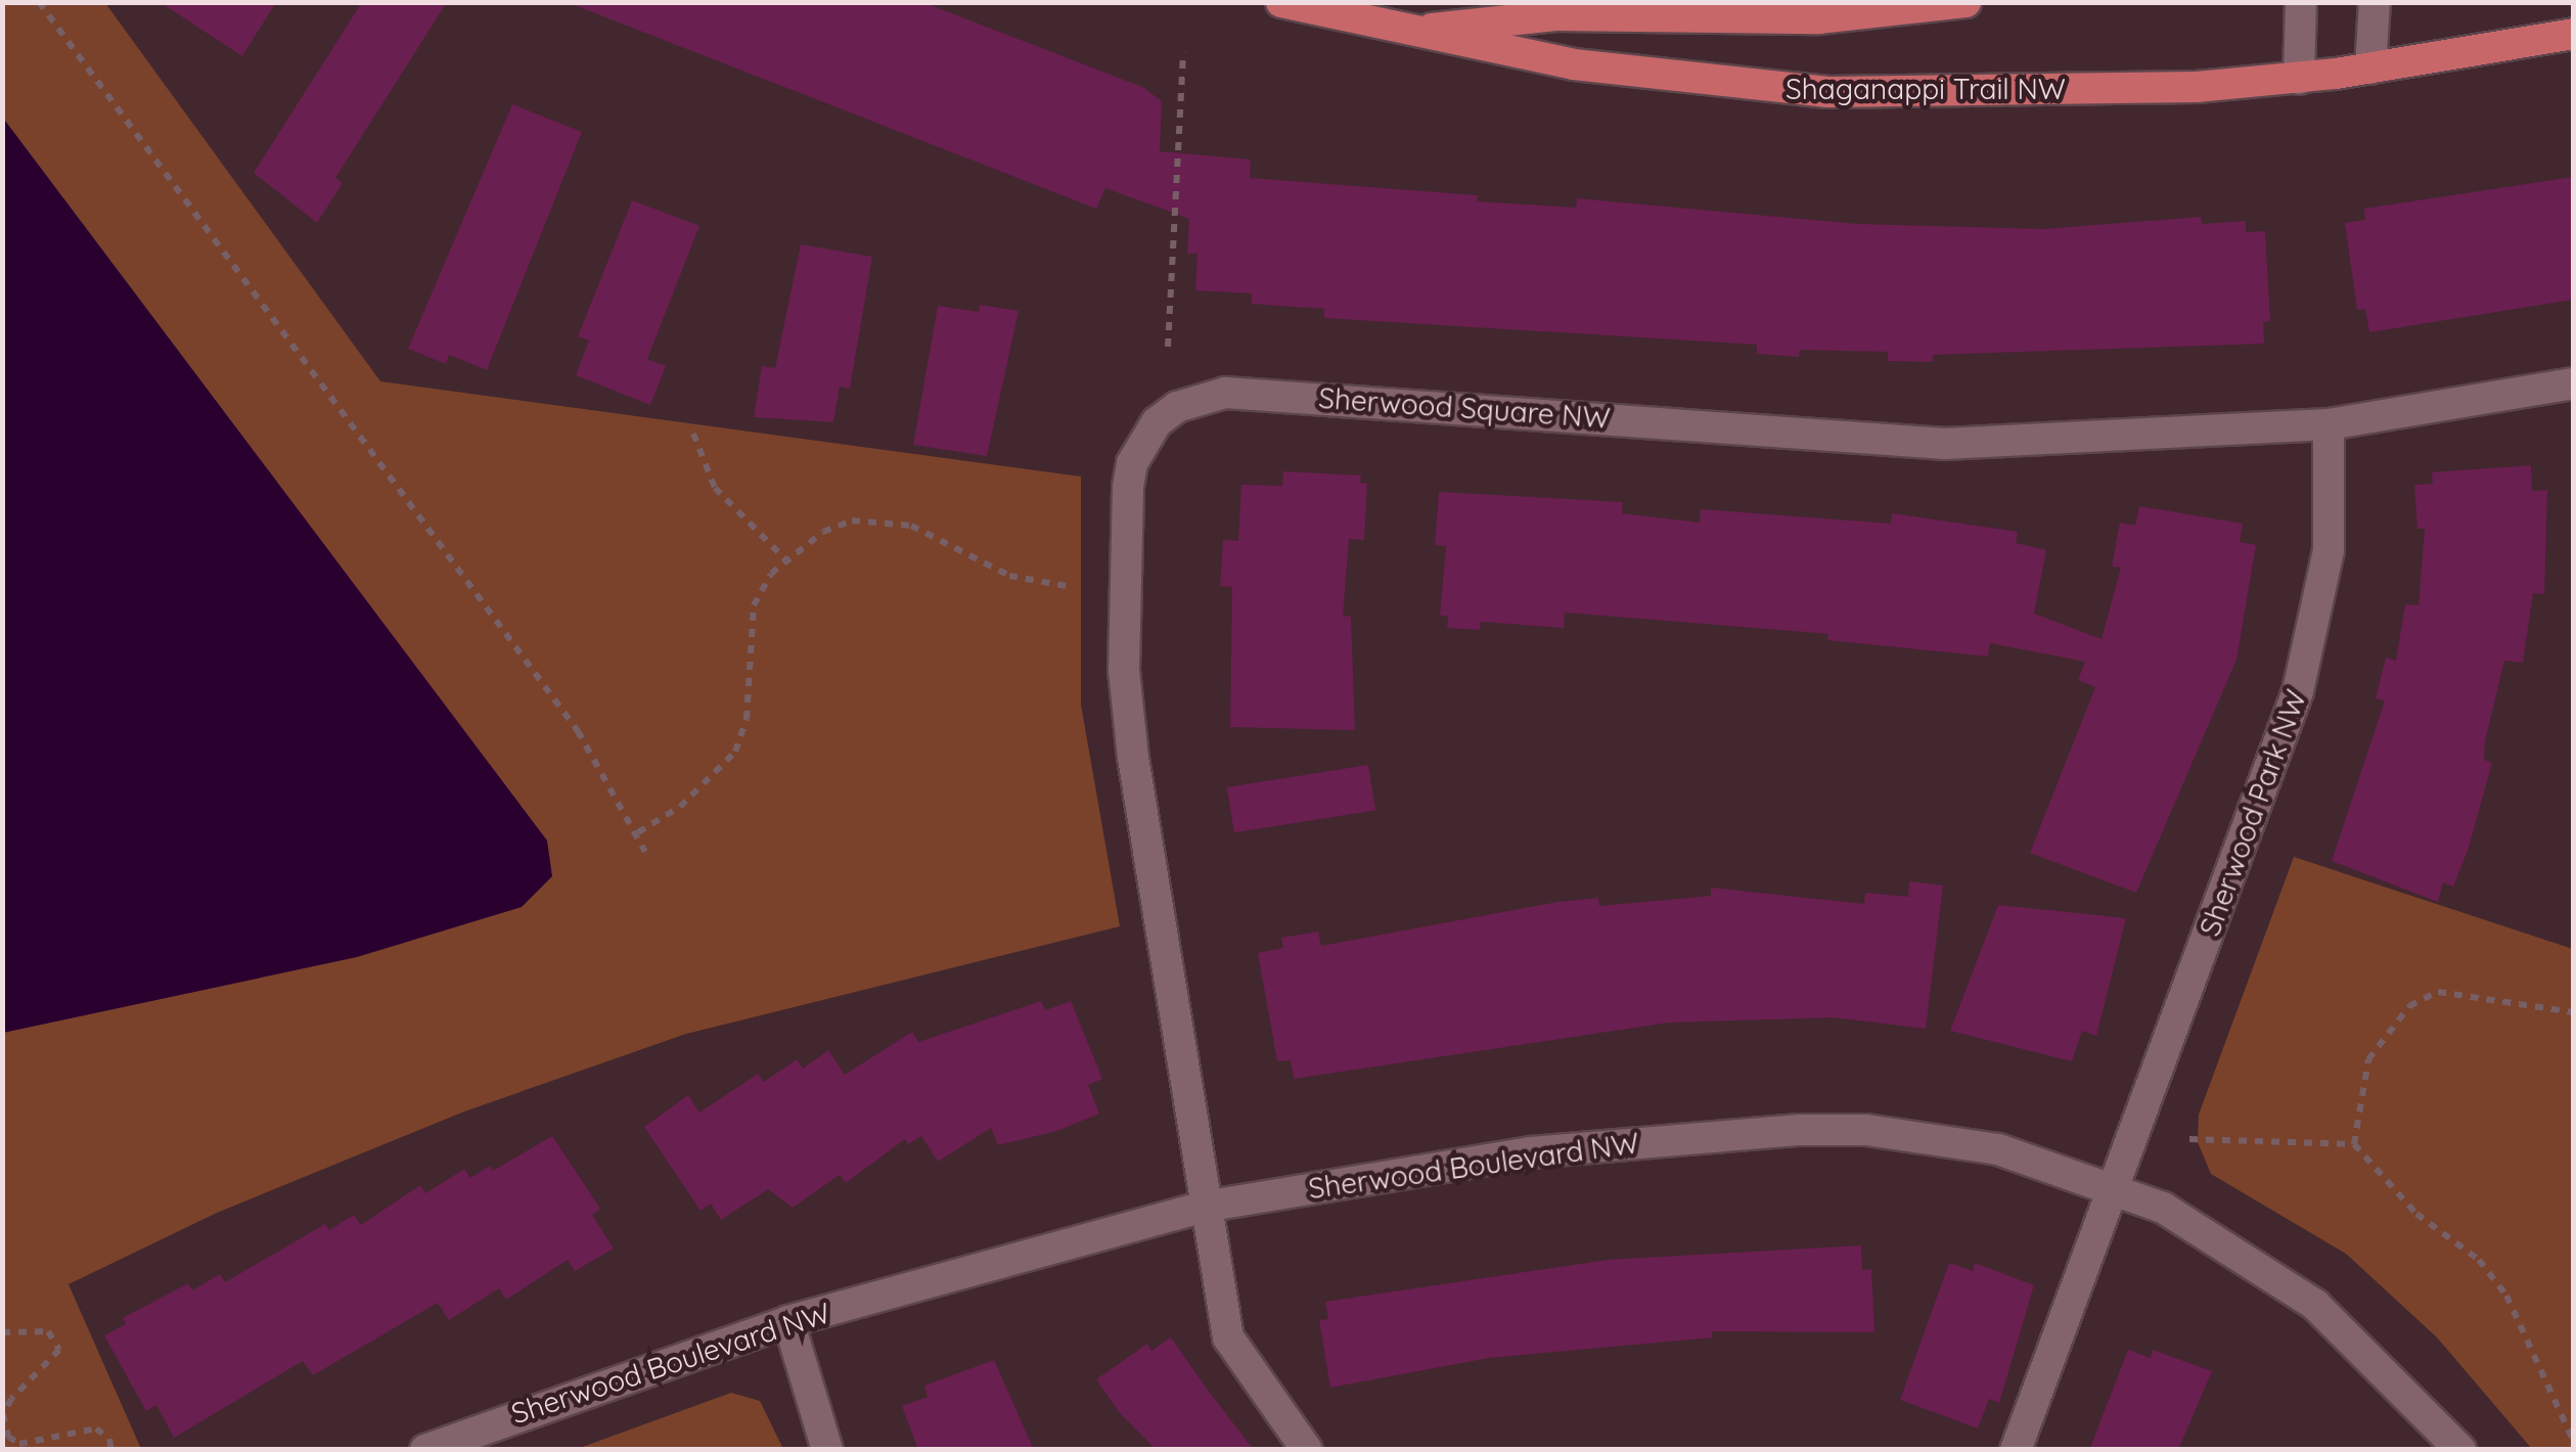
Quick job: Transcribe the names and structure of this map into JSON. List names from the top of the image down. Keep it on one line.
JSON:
{"streets":{"main road":["Shaganappi Trail NW"],"street":["Sherwood Square NW","Sherwood Park NW","Sherwood Boulevard NW"]},"crossings":[["Sherwood Square NW","Sherwood Park NW"],["Sherwood Square NW","Sherwood Boulevard NW"],["Sherwood Park NW","Sherwood Boulevard NW"]]}
